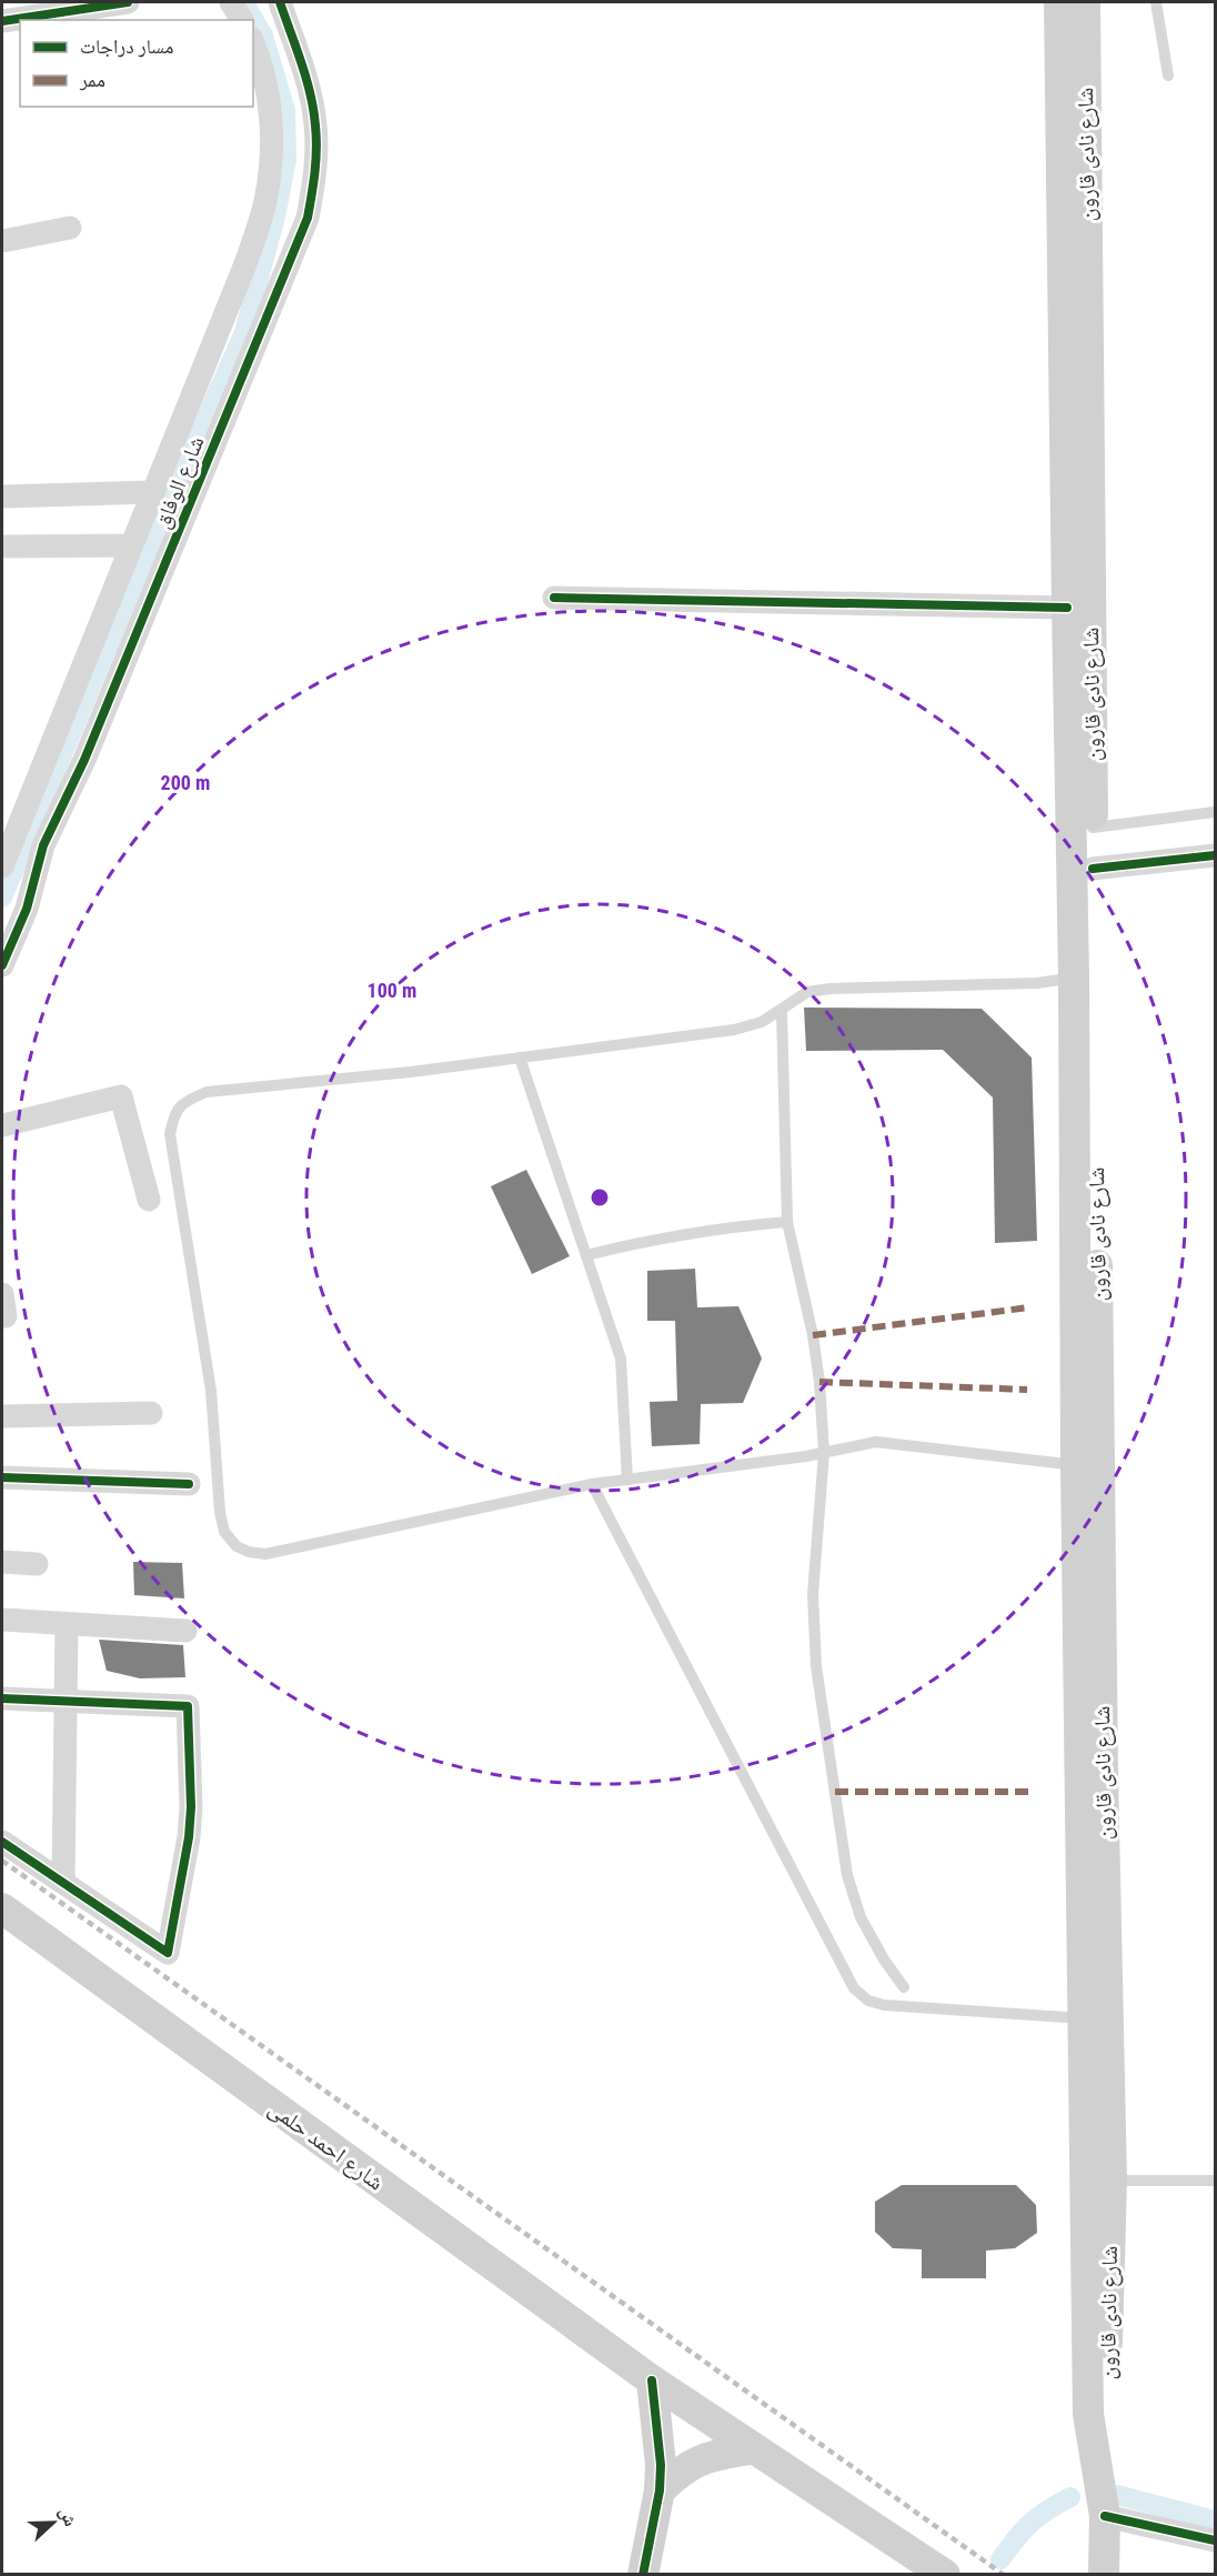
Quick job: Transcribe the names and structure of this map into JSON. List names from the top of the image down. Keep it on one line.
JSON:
{"streets":{"main road":["شارع نادى قارون","شارع احمد حلمى"],"street":["شارع الوفاق"]},"legend":["مسار دراجات","ممر"],"north":"right","rings":["200 m","100 m"]}
